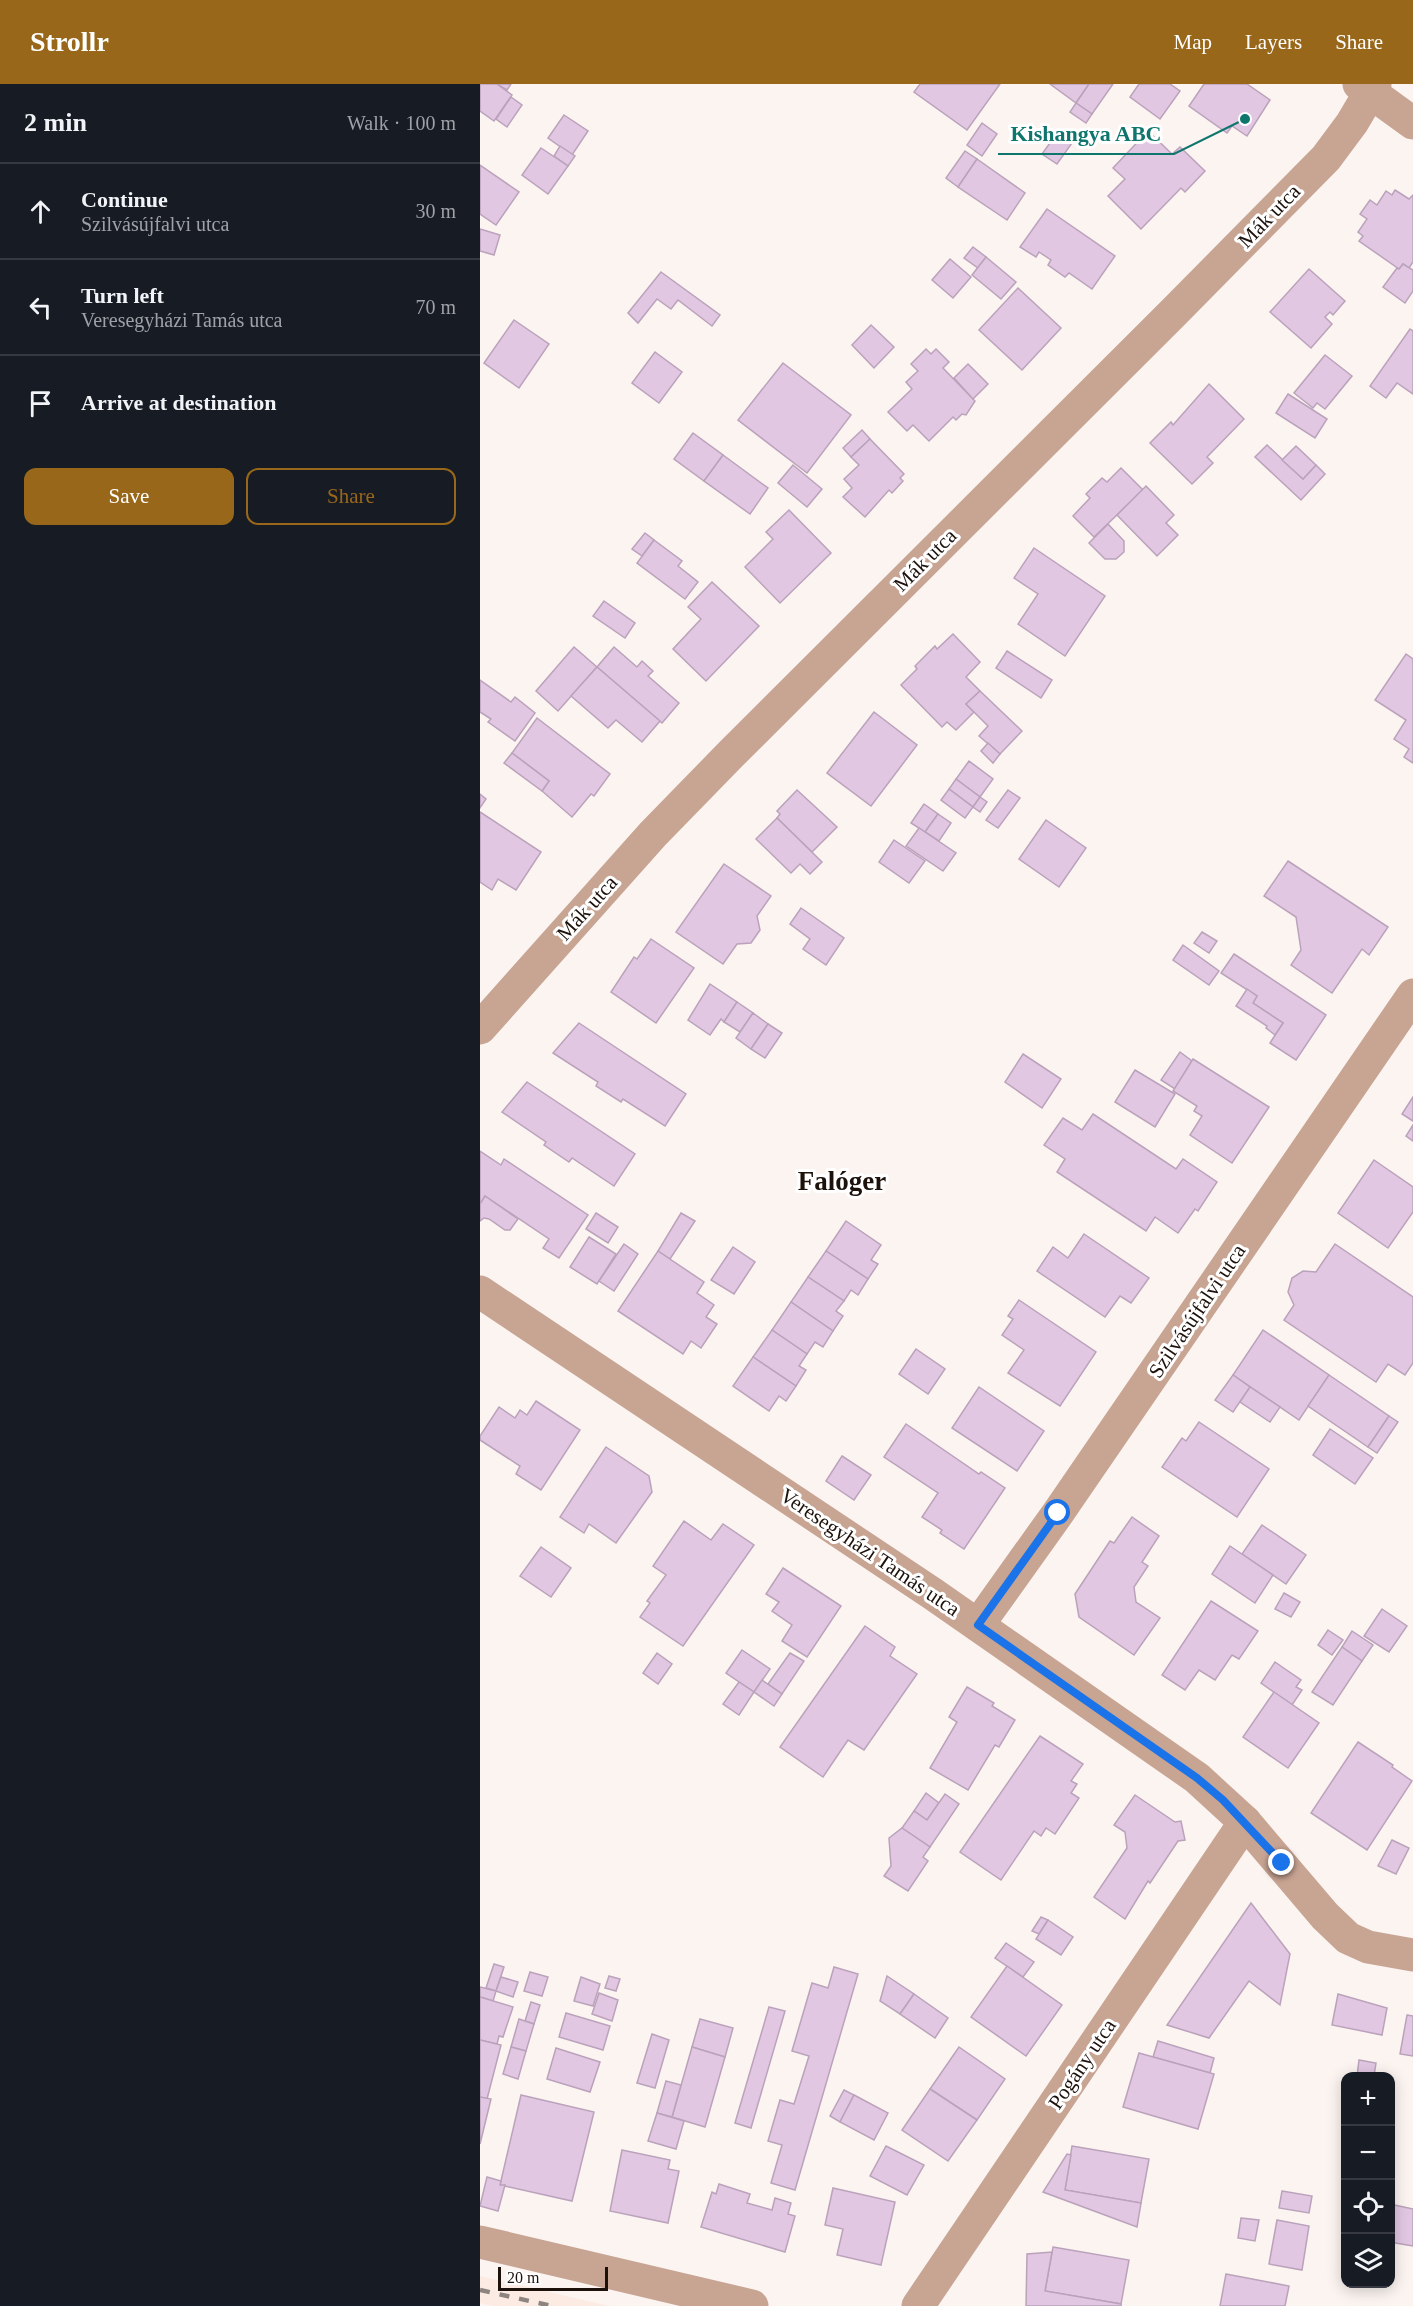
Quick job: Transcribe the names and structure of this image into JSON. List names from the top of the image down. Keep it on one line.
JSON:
{"streets":{"street":["Mák utca","Szilvásújfalvi utca","Veresegyházi Tamás utca","Pogány utca"]},"crossings":[["Szilvásújfalvi utca","Veresegyházi Tamás utca"],["Veresegyházi Tamás utca","Pogány utca"]],"districts":["Falóger"],"places":["Kishangya ABC"],"scale_bar":"20 m","page":{"header":"Strollr","nav":["Map","Layers","Share"],"heading":["2 min","Walk · 100 m"],"list":[["Continue","Szilvásújfalvi utca","30 m"],["Turn left","Veresegyházi Tamás utca","70 m"],"Arrive at destination"],"buttons":["Save","Share"],"map_buttons":["+","−"],"scale":"20 m"}}
